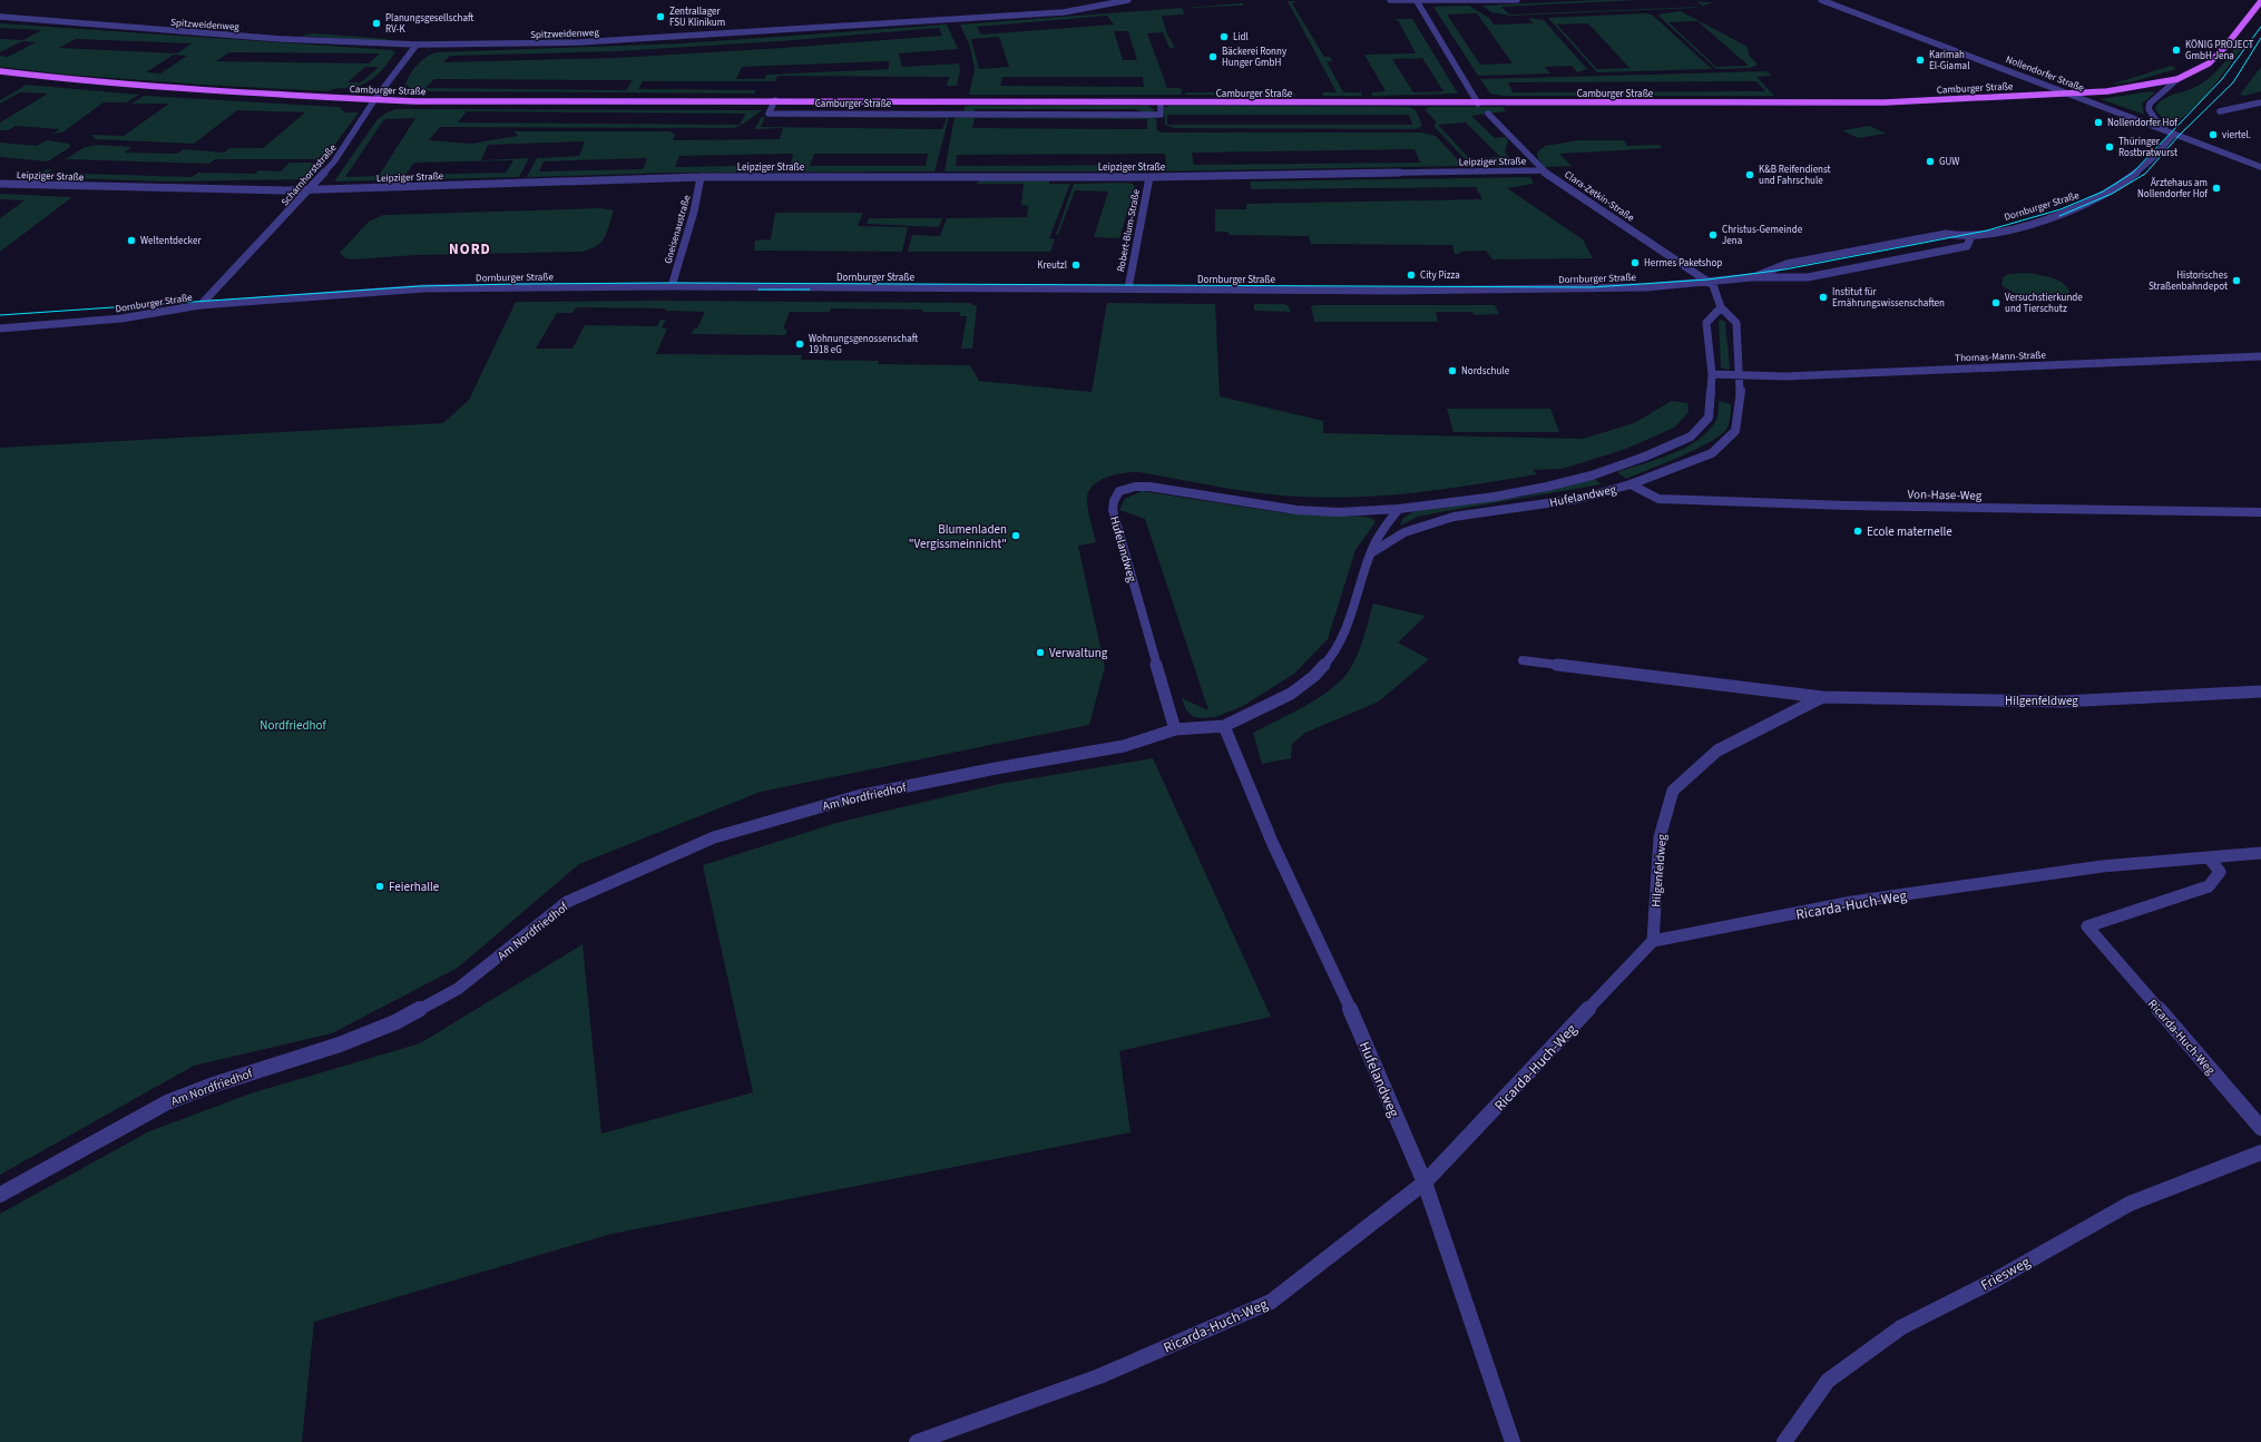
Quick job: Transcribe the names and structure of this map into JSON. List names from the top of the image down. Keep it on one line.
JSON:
{"streets":{"main road":["Camburger Straße"],"street":["Spitzweidenweg","Nollendorfer Straße","Leipziger Straße","Scharnhorststraße","Clara-Zetkin-Straße","Dornburger Straße","Gneisenaustraße","Robert-Blum-Straße","Thomas-Mann-Straße","Von-Hase-Weg","Hufelandweg","Hilgenfeldweg","Am Nordfriedhof","Ricarda-Huch-Weg","Friesweg"]},"crossings":[["Spitzweidenweg","Scharnhorststraße"],["Nollendorfer Straße","Camburger Straße"],["Nollendorfer Straße","Dornburger Straße"],["Camburger Straße","Scharnhorststraße"],["Leipziger Straße","Scharnhorststraße"],["Leipziger Straße","Clara-Zetkin-Straße"],["Leipziger Straße","Gneisenaustraße"],["Leipziger Straße","Robert-Blum-Straße"],["Scharnhorststraße","Dornburger Straße"],["Clara-Zetkin-Straße","Dornburger Straße"],["Clara-Zetkin-Straße","Hufelandweg"],["Dornburger Straße","Gneisenaustraße"],["Dornburger Straße","Robert-Blum-Straße"],["Dornburger Straße","Hufelandweg"],["Thomas-Mann-Straße","Hufelandweg"],["Von-Hase-Weg","Hufelandweg"],["Hufelandweg","Am Nordfriedhof"],["Hufelandweg","Ricarda-Huch-Weg"],["Hilgenfeldweg","Ricarda-Huch-Weg"]],"districts":["NORD"],"parks":["Nordfriedhof"],"places":["Zentrallager FSU Klinikum","Planungsgesellschaft RV-K","Lidl","KÖNIG PROJECT GmbH Jena","Bäckerei Ronny Hunger GmbH","Karimah El-Giamal","Nollendorfer Hof","viertel.","Thüringer Rostbratwurst","GUW","K&B Reifendienst und Fahrschule","Ärztehaus am Nollendorfer Hof","Christus-Gemeinde Jena","Weltentdecker","Hermes Paketshop","Kreutzl","City Pizza","Historisches Straßenbahndepot","Institut für Ernährungswissenschaften","Versuchstierkunde und Tierschutz","Wohnungsgenossenschaft 1918 eG","Nordschule","Ecole maternelle","Blumenladen \"Vergissmeinnicht\"","Verwaltung","Feierhalle"]}
